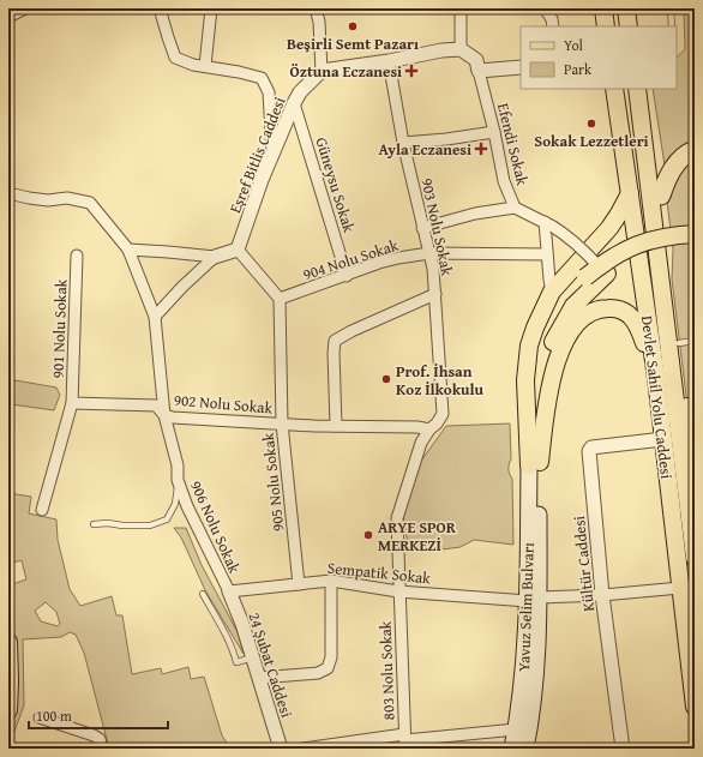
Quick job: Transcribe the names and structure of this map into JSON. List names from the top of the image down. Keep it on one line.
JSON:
{"streets":{"main road":["Devlet Sahil Yolu Caddesi","Yavuz Selim Bulvarı"],"street":["Efendi Sokak","Eşref Bitlis Caddesi","Güneysu Sokak","903 Nolu Sokak","904 Nolu Sokak","901 Nolu Sokak","902 Nolu Sokak","905 Nolu Sokak","906 Nolu Sokak","Kültür Caddesi","Sempatik Sokak","24 Şubat Caddesi","803 Nolu Sokak"]},"crossings":[["Eşref Bitlis Caddesi","Güneysu Sokak"],["Güneysu Sokak","904 Nolu Sokak"],["903 Nolu Sokak","904 Nolu Sokak"],["903 Nolu Sokak","902 Nolu Sokak"],["903 Nolu Sokak","Sempatik Sokak"],["903 Nolu Sokak","803 Nolu Sokak"],["904 Nolu Sokak","905 Nolu Sokak"],["901 Nolu Sokak","902 Nolu Sokak"],["Devlet Sahil Yolu Caddesi","Kültür Caddesi"],["Devlet Sahil Yolu Caddesi","Sempatik Sokak"],["902 Nolu Sokak","905 Nolu Sokak"],["902 Nolu Sokak","906 Nolu Sokak"],["905 Nolu Sokak","Sempatik Sokak"],["906 Nolu Sokak","Sempatik Sokak"],["906 Nolu Sokak","24 Şubat Caddesi"],["Kültür Caddesi","Sempatik Sokak"],["Sempatik Sokak","Yavuz Selim Bulvarı"],["Sempatik Sokak","24 Şubat Caddesi"],["Sempatik Sokak","803 Nolu Sokak"]],"places":{"other":["Beşirli Semt Pazarı","Sokak Lezzetleri","Prof. İhsan Koz İlkokulu","ARYE SPOR MERKEZİ"],"health":["Öztuna Eczanesi","Ayla Eczanesi"]},"legend":["Yol","Park"],"scale_bar":"100 m"}
